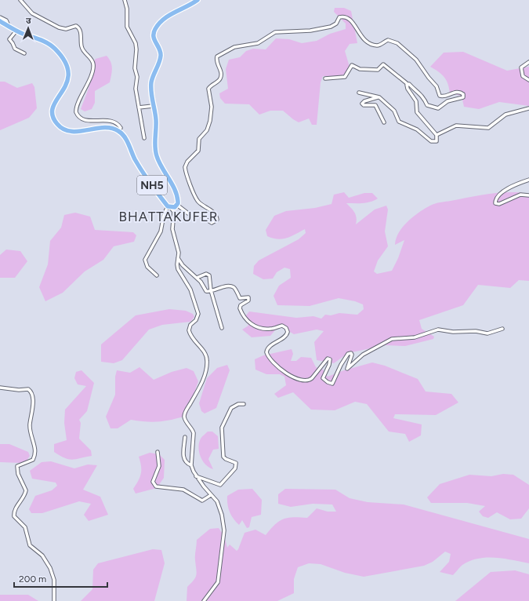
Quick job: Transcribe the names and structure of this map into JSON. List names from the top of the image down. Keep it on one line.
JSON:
{"streets":{"highway":["NH5"]},"districts":["BHATTAKUFER"],"scale_bar":"200 m","north":"top"}
